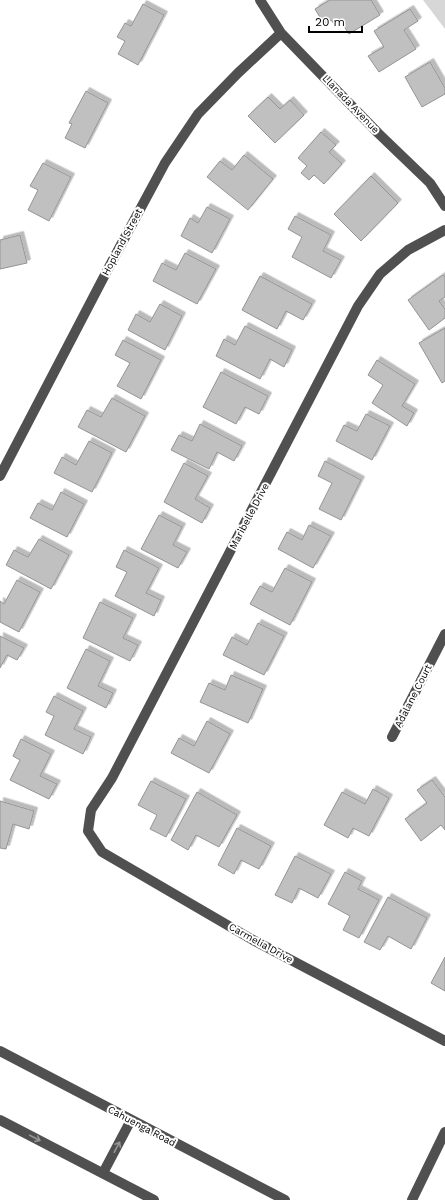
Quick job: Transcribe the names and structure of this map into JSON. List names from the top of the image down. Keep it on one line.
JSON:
{"streets":{"street":["Llanada Avenue","Hopland Street","Maribelle Drive","Adalane Court","Carmelia Drive","Cahuenga Road"]},"crossings":[["Llanada Avenue","Hopland Street"],["Maribelle Drive","Carmelia Drive"]],"scale_bar":"20 m"}
